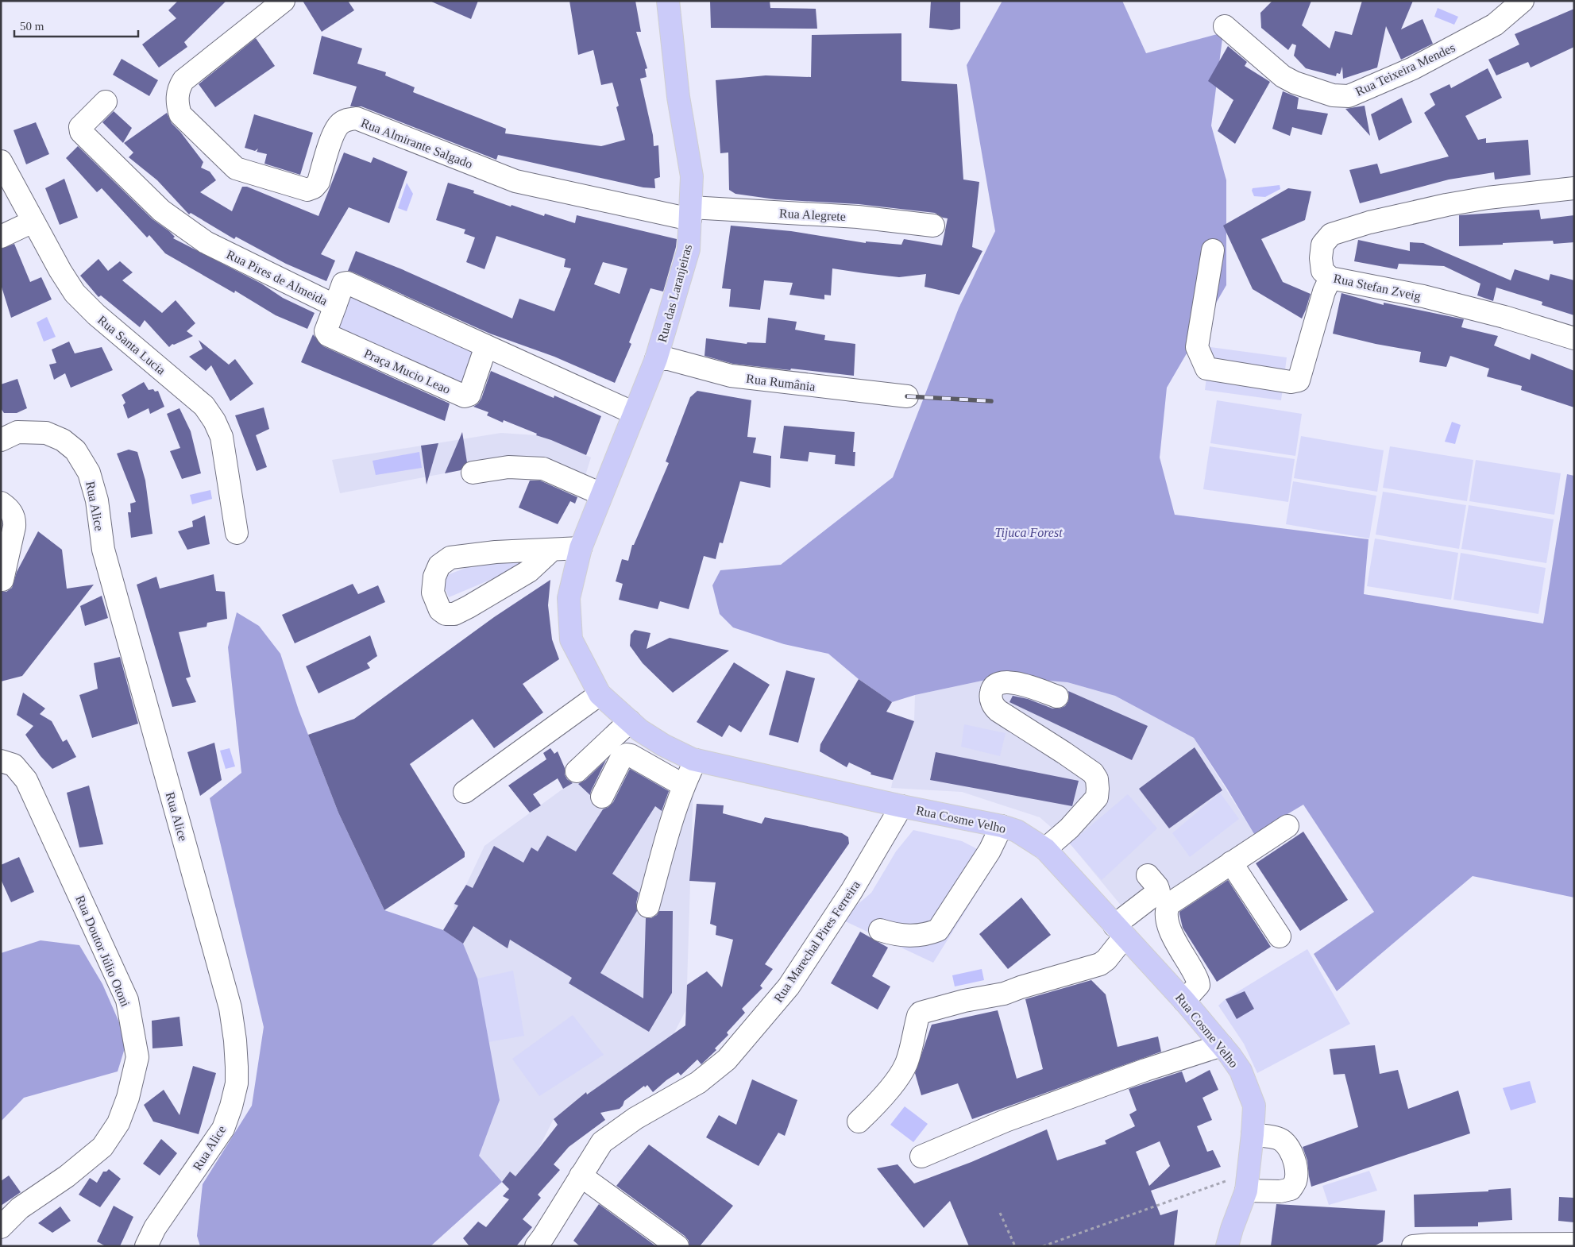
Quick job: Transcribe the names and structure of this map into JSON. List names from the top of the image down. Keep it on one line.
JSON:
{"streets":{"main road":["Rua das Laranjeiras","Rua Cosme Velho"],"street":["Rua Teixeira Mendes","Rua Almirante Salgado","Rua Alegrete","Rua Pires de Almeida","Rua Stefan Zveig","Rua Santa Lucia","Praça Mucio Leao","Rua Rumânia","Rua Alice","Rua Marechal Pires Ferreira","Rua Doutor Júlio Otoni"]},"crossings":[["Rua Almirante Salgado","Rua Alegrete"],["Rua Almirante Salgado","Rua das Laranjeiras"],["Rua Alegrete","Rua das Laranjeiras"],["Rua Pires de Almeida","Rua das Laranjeiras"],["Rua Pires de Almeida","Praça Mucio Leao"],["Rua das Laranjeiras","Rua Rumânia"],["Rua das Laranjeiras","Rua Cosme Velho"],["Rua Cosme Velho","Rua Marechal Pires Ferreira"]],"parks":["Tijuca Forest"],"scale_bar":"50 m"}
